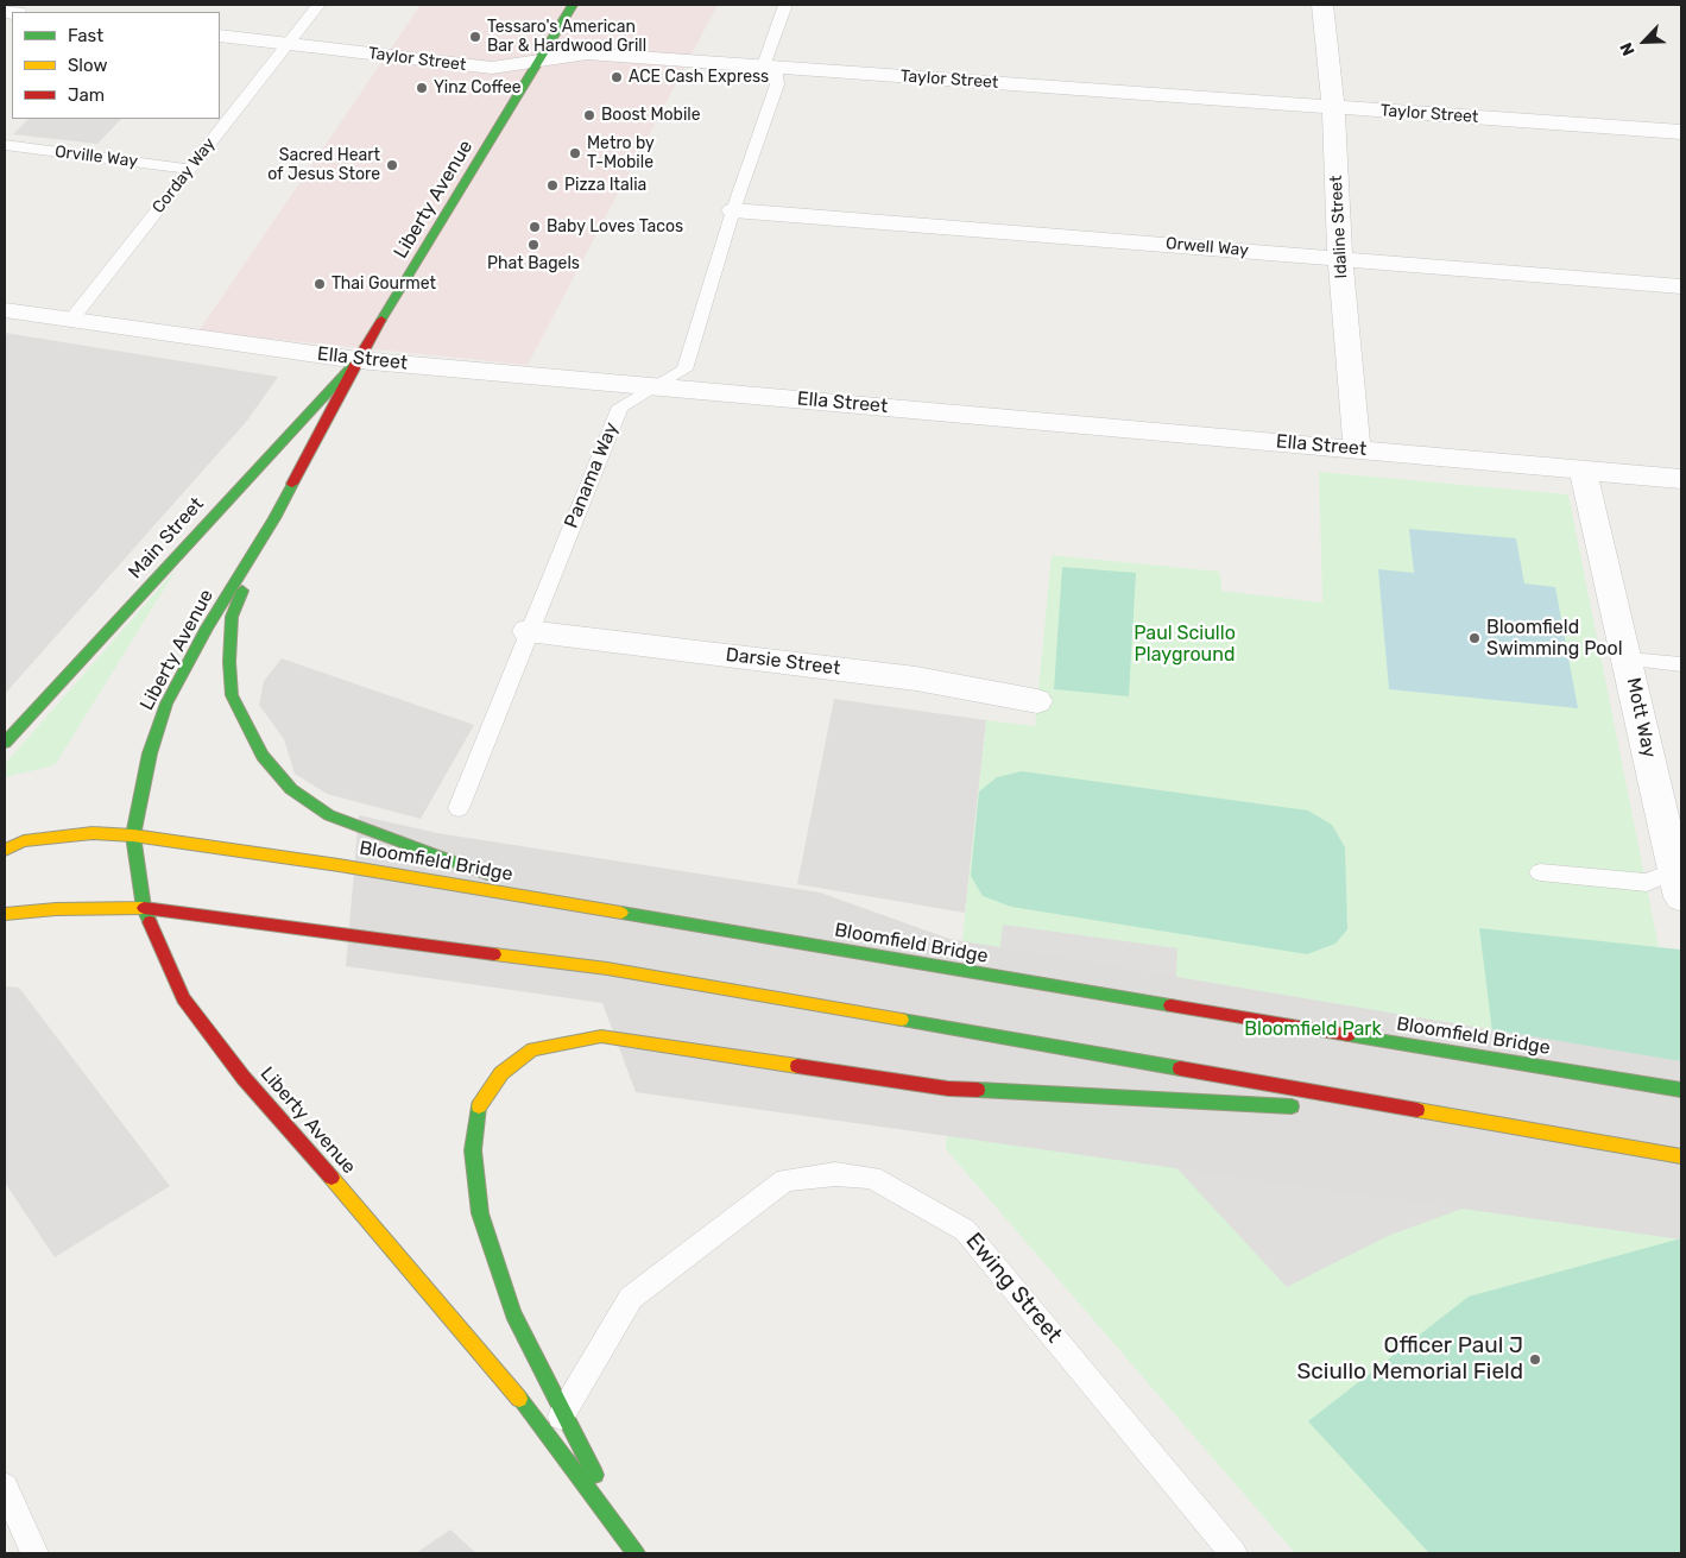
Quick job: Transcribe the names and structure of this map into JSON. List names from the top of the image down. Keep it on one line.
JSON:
{"streets":{"main road":["Liberty Avenue","Main Street","Bloomfield Bridge"],"street":["Taylor Street","Idaline Street","Orwell Way","Ella Street","Darsie Street","Mott Way"],"lane":["Orville Way","Corday Way","Panama Way","Ewing Street"]},"crossings":[["Taylor Street","Corday Way"],["Taylor Street","Liberty Avenue"],["Taylor Street","Idaline Street"],["Taylor Street","Panama Way"],["Orville Way","Corday Way"],["Corday Way","Ella Street"],["Liberty Avenue","Ella Street"],["Liberty Avenue","Main Street"],["Liberty Avenue","Bloomfield Bridge"],["Liberty Avenue","Ewing Street"],["Idaline Street","Orwell Way"],["Idaline Street","Ella Street"],["Orwell Way","Panama Way"],["Ella Street","Panama Way"],["Ella Street","Main Street"],["Ella Street","Mott Way"],["Panama Way","Darsie Street"]],"parks":["Paul Sciullo Playground","Bloomfield Park"],"places":["Tessaro's American Bar & Hardwood Grill","ACE Cash Express","Yinz Coffee","Boost Mobile","Metro by T-Mobile","Sacred Heart of Jesus Store","Pizza Italia","Baby Loves Tacos","Phat Bagels","Thai Gourmet","Bloomfield Swimming Pool","Officer Paul J Sciullo Memorial Field"],"legend":["Fast","Slow","Jam"],"north":"bottom left"}
